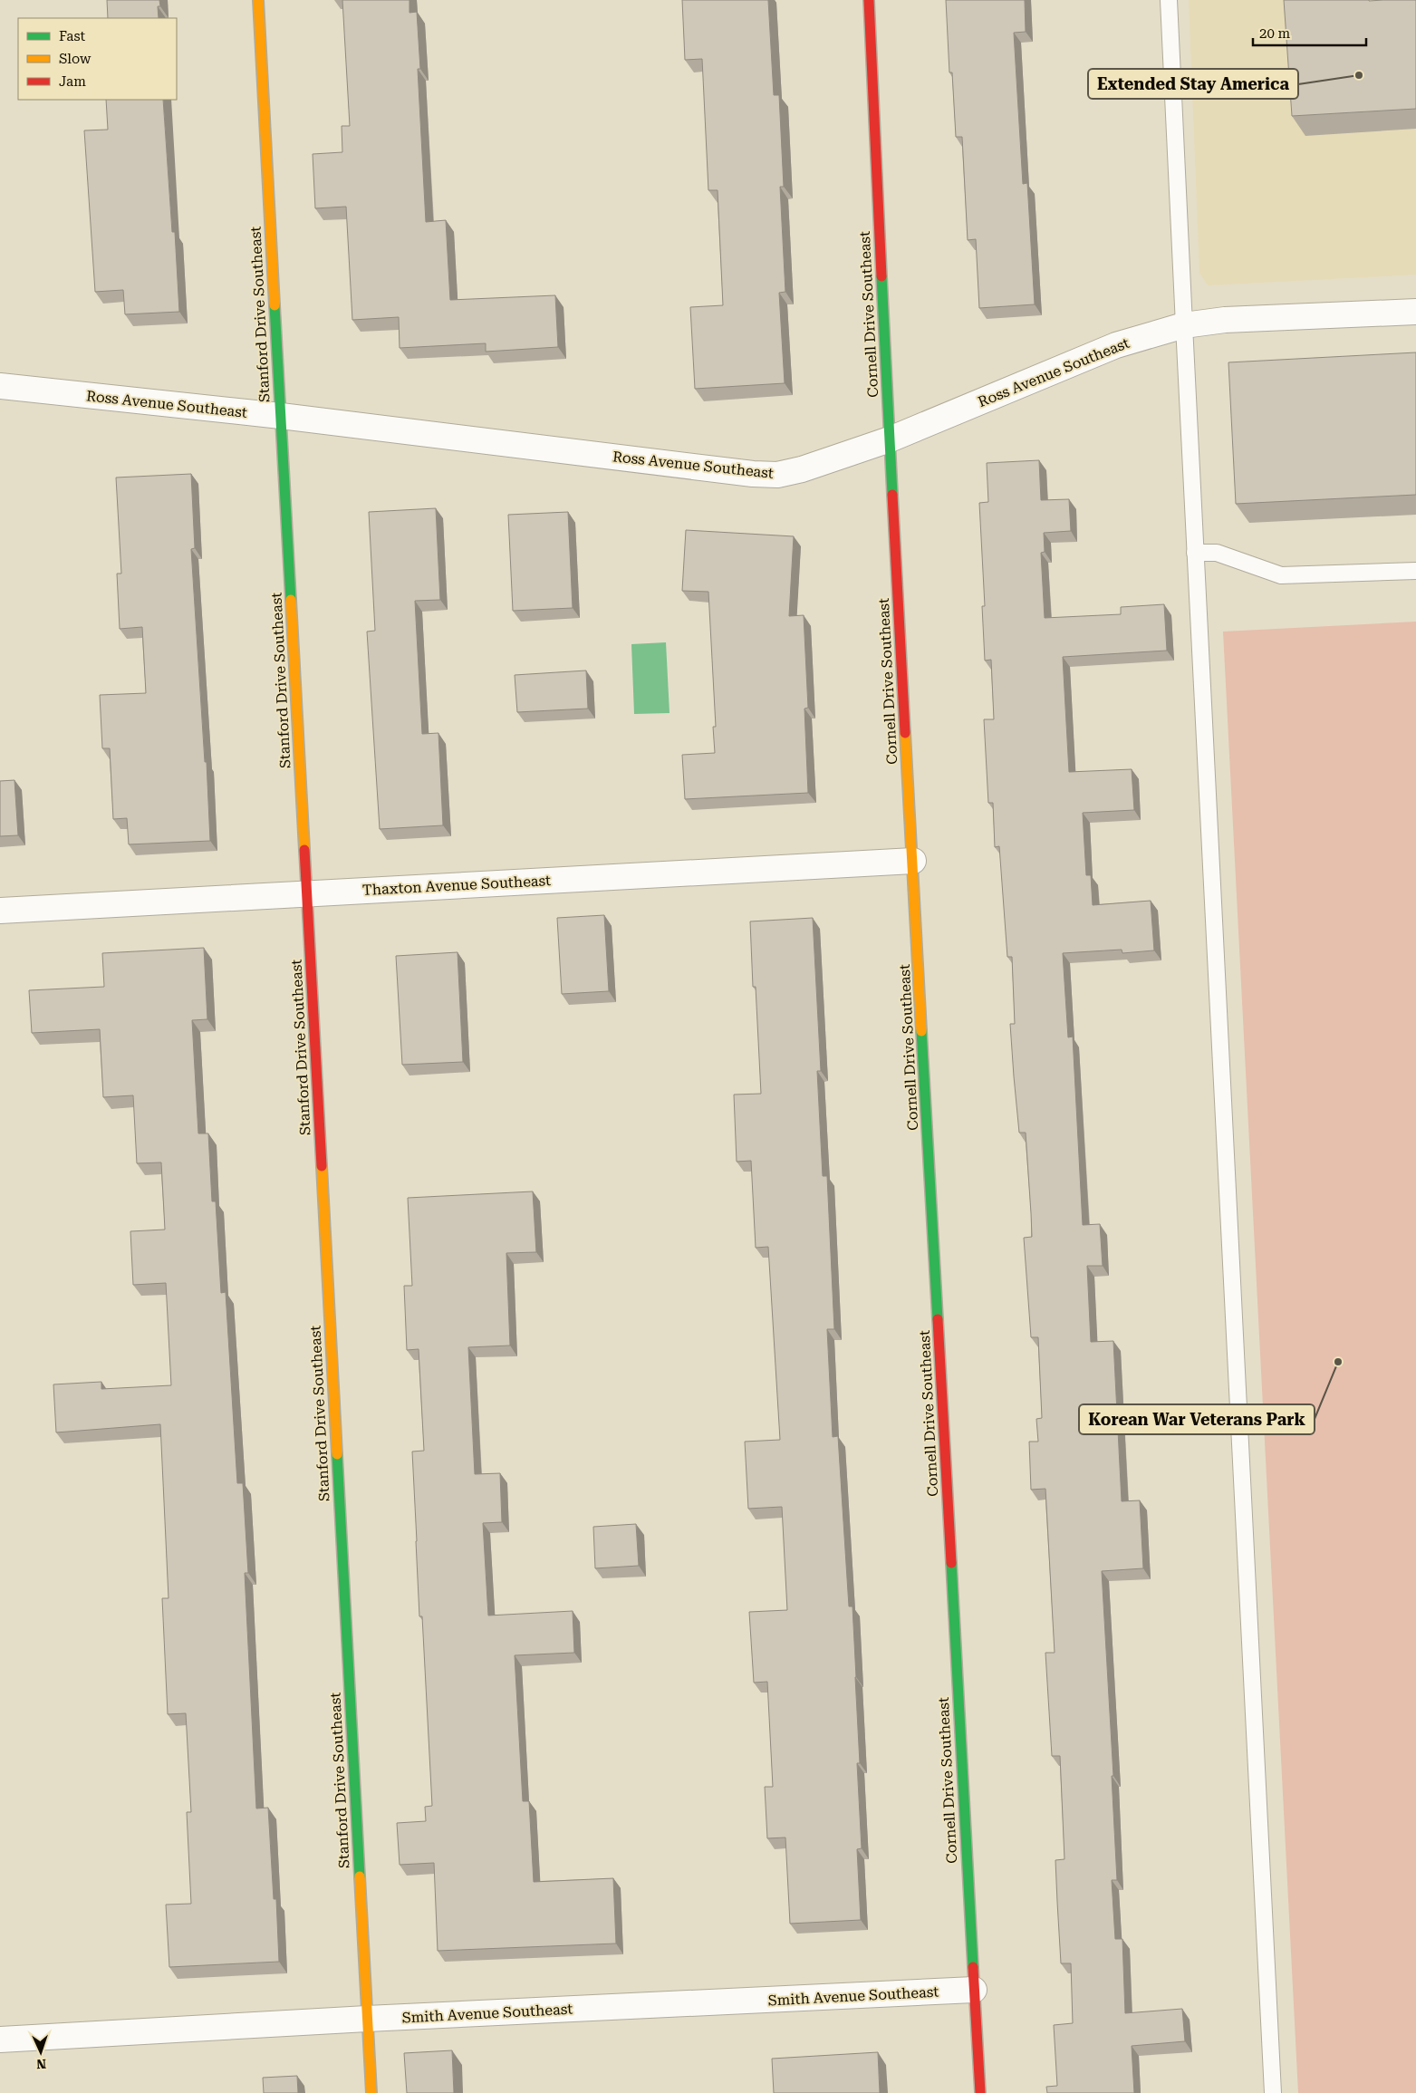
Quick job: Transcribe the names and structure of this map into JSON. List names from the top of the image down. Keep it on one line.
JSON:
{"streets":{"street":["Stanford Drive Southeast","Cornell Drive Southeast","Ross Avenue Southeast","Thaxton Avenue Southeast","Smith Avenue Southeast"]},"crossings":[["Stanford Drive Southeast","Ross Avenue Southeast"],["Stanford Drive Southeast","Thaxton Avenue Southeast"],["Stanford Drive Southeast","Smith Avenue Southeast"],["Cornell Drive Southeast","Ross Avenue Southeast"],["Cornell Drive Southeast","Thaxton Avenue Southeast"],["Cornell Drive Southeast","Smith Avenue Southeast"]],"places":["Extended Stay America","Korean War Veterans Park"],"legend":["Fast","Slow","Jam"],"scale_bar":"20 m","north":"bottom"}
